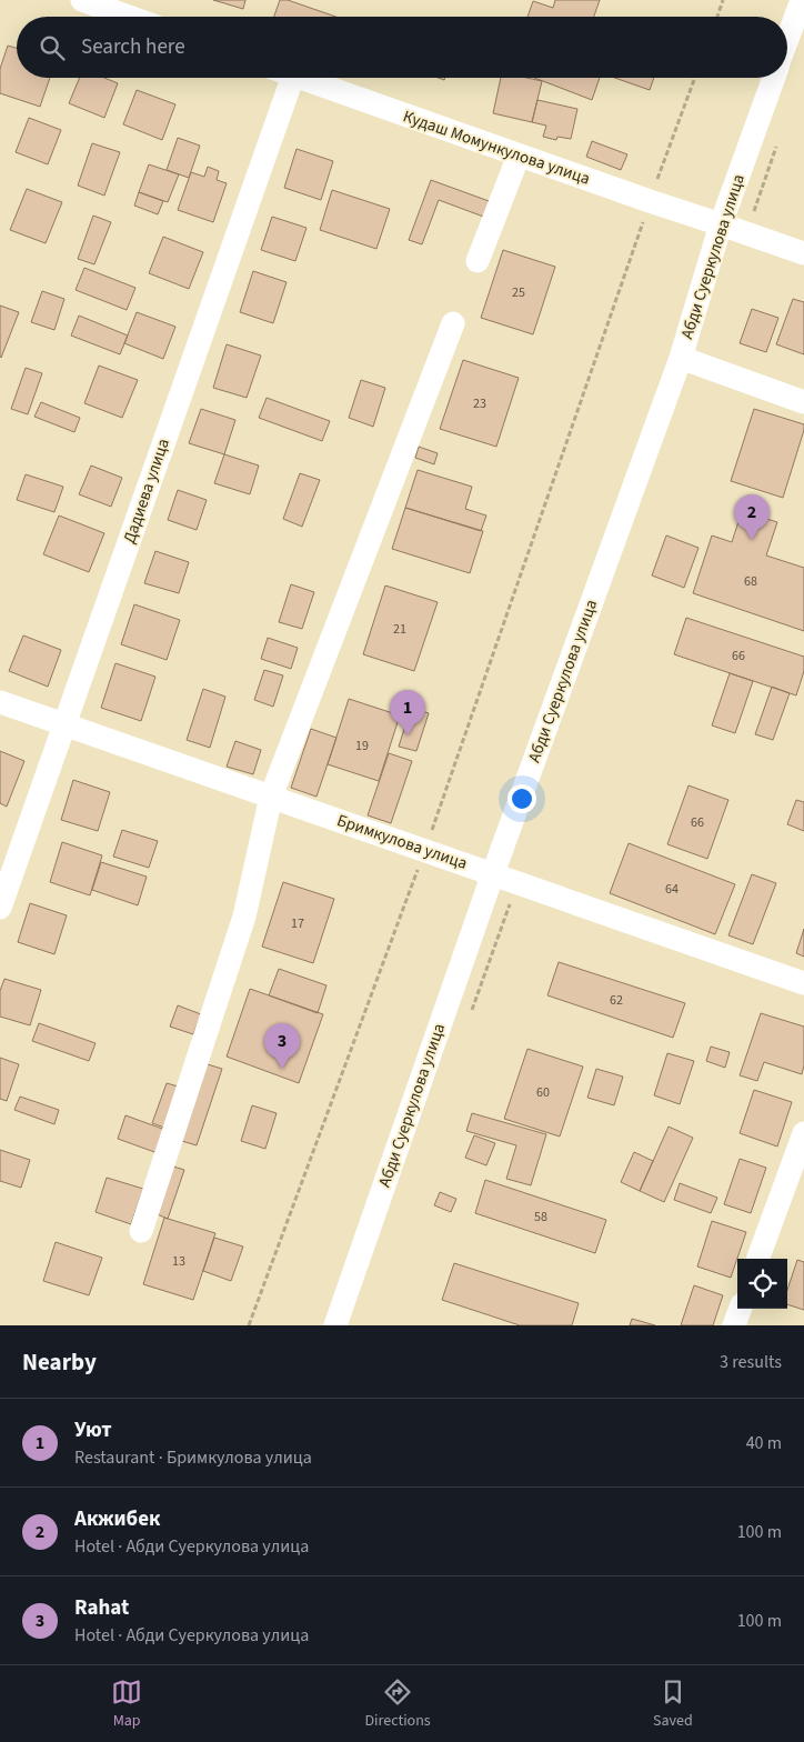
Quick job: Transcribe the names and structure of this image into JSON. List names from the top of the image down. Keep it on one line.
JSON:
{"streets":{"street":["Кудаш Момункулова улица","Абди Суеркулова улица","Дадиева улица","Бримкулова улица"]},"crossings":[["Кудаш Момункулова улица","Абди Суеркулова улица"],["Абди Суеркулова улица","Бримкулова улица"],["Дадиева улица","Бримкулова улица"]],"house_numbers":["25","23","68","21","66","19","66","64","17","62","60","58","13"],"page":{"search":"Search here","pins":["2","1","3"],"heading":["Nearby","3 results"],"list":[{"mark":"1","name":"Уют","note":"Restaurant · Бримкулова улица","value":"40 m"},{"mark":"2","name":"Акжибек","note":"Hotel · Абди Суеркулова улица","value":"100 m"},{"mark":"3","name":"Rahat","note":"Hotel · Абди Суеркулова улица","value":"100 m"}],"nav":["Map","Directions","Saved"]}}
